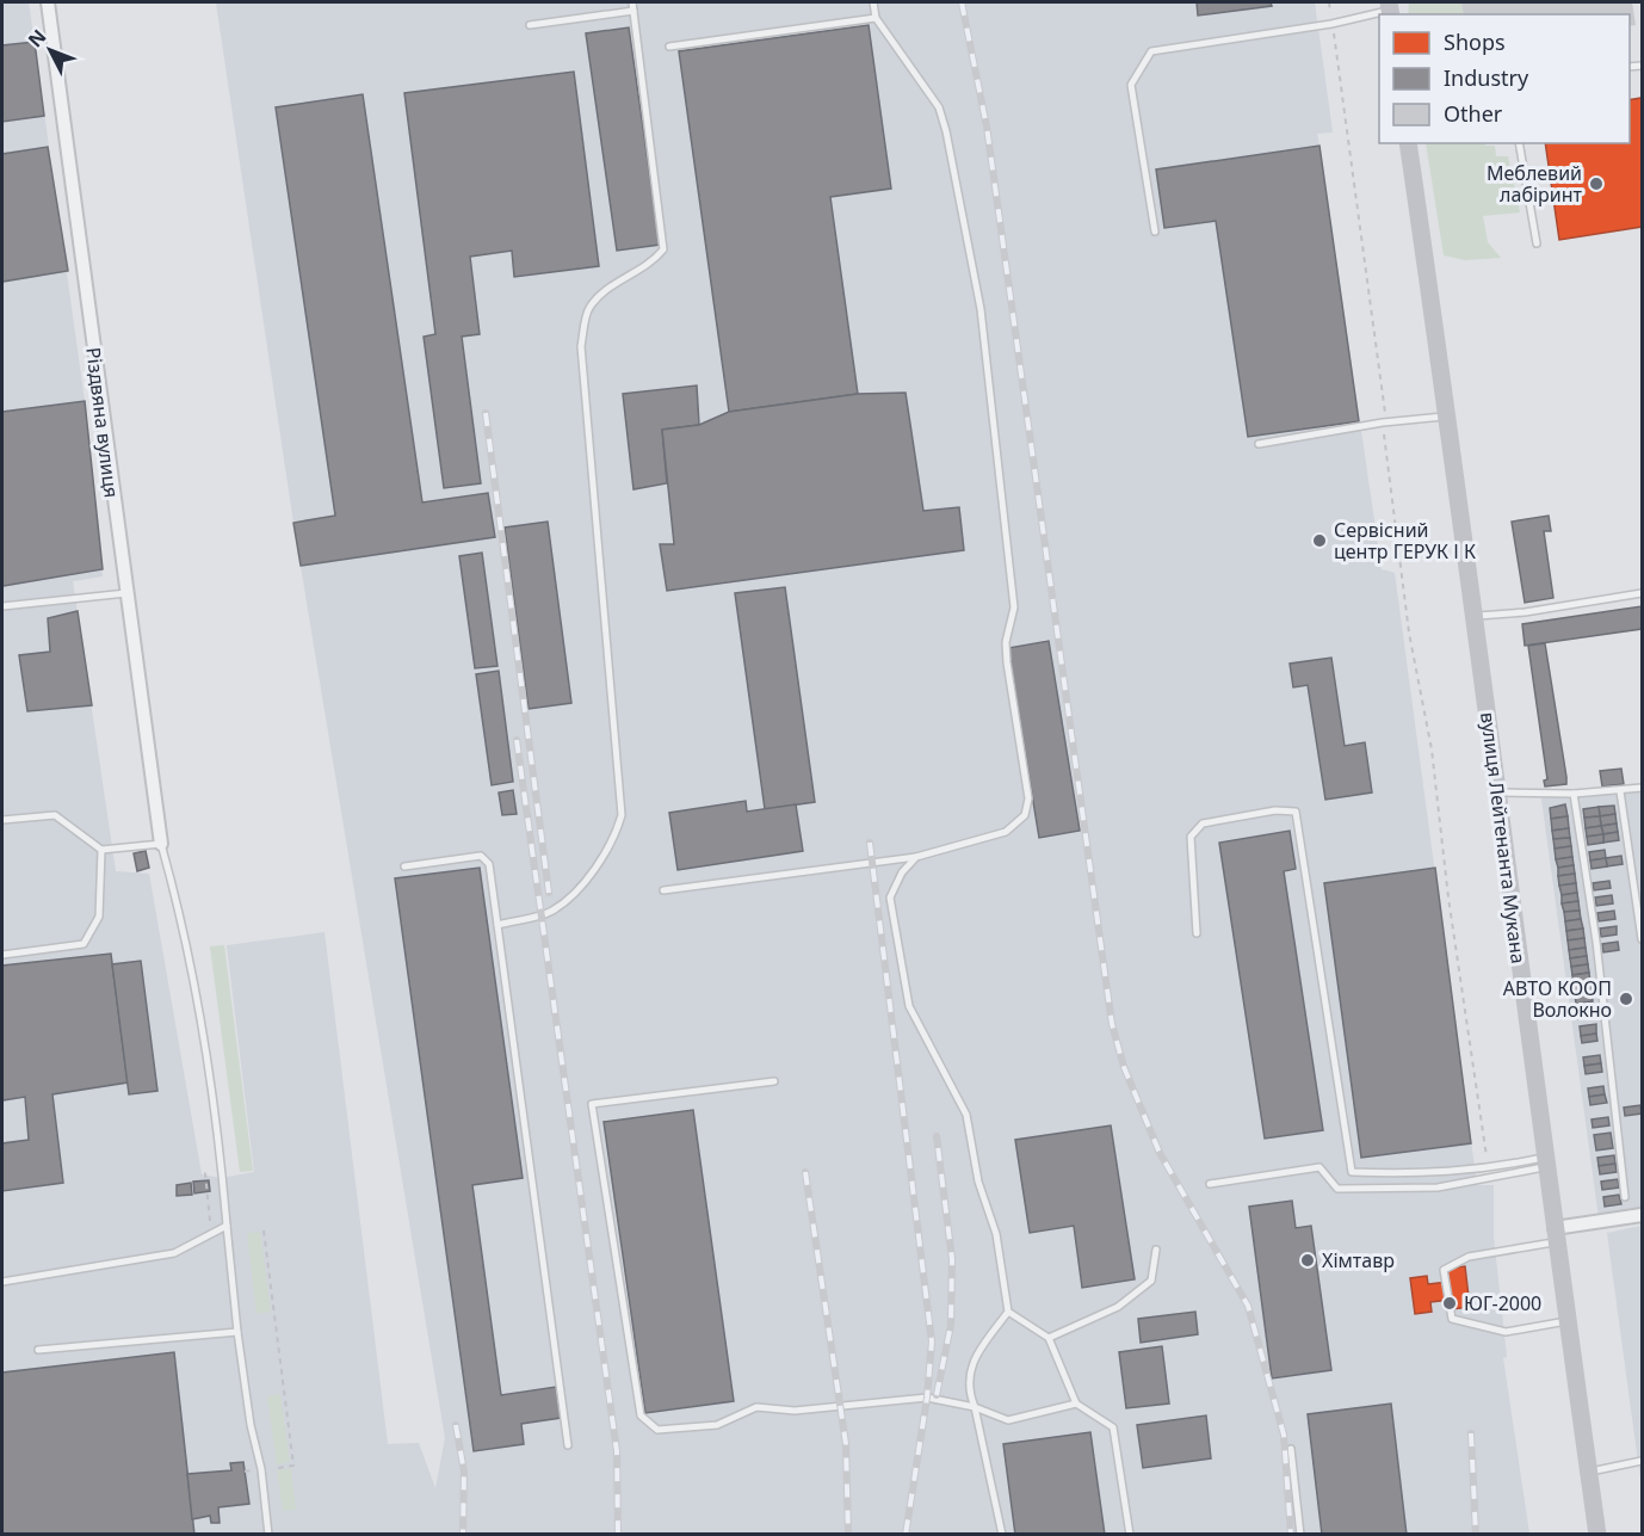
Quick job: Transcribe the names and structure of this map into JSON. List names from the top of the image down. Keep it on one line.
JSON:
{"streets":{"main road":["вулиця Лейтенанта Мукана"],"street":["Різдвяна вулиця"]},"places":["Меблевий лабіринт","Сервісний центр ГЕРУК І К","АВТО КООП Волокно","Хімтавр","ЮГ-2000"],"legend":["Shops","Industry","Other"],"north":"top left"}
